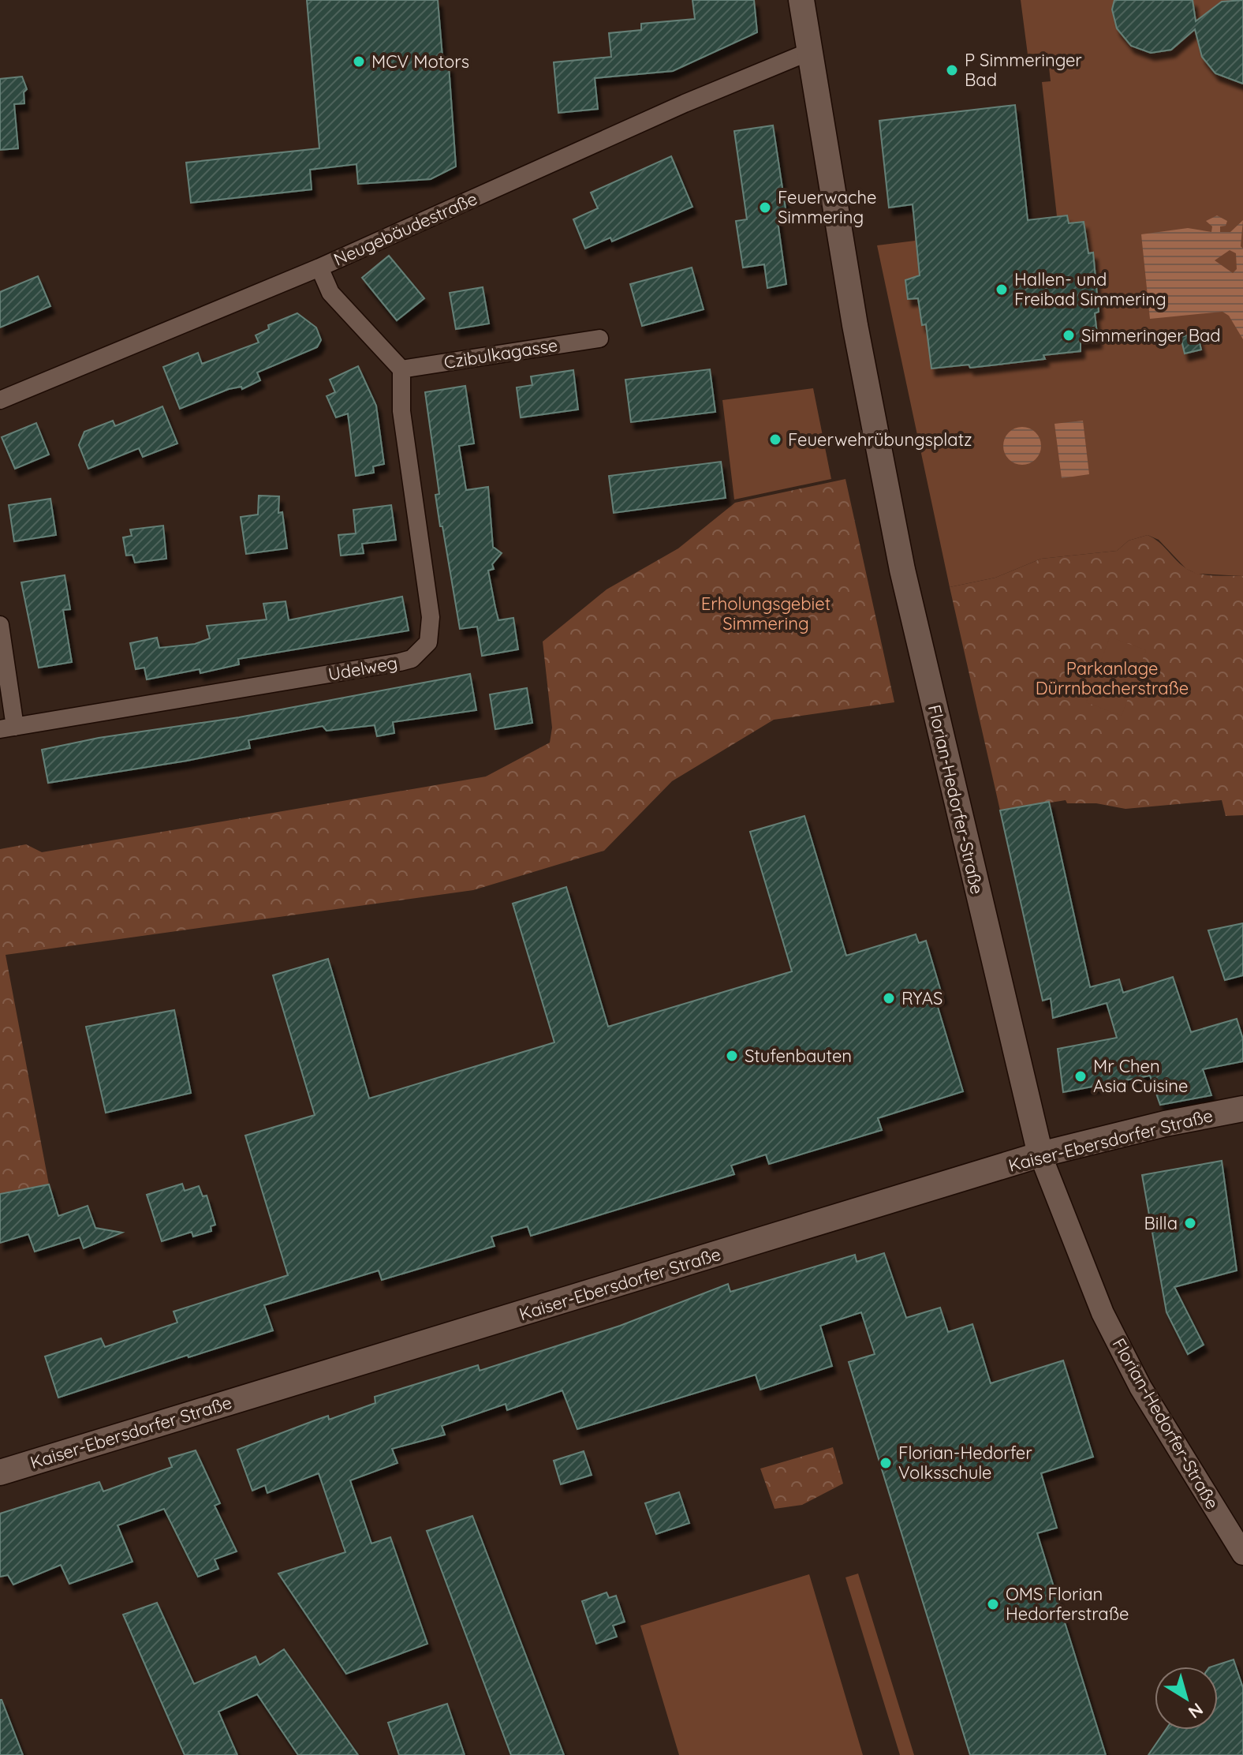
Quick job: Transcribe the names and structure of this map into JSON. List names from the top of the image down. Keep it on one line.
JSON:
{"streets":{"main road":["Florian-Hedorfer-Straße","Kaiser-Ebersdorfer Straße"],"street":["Neugebäudestraße","Czibulkagasse","Udelweg"]},"crossings":[["Neugebäudestraße","Florian-Hedorfer-Straße"],["Czibulkagasse","Udelweg"],["Florian-Hedorfer-Straße","Kaiser-Ebersdorfer Straße"]],"parks":["Erholungsgebiet Simmering","Parkanlage Dürrnbacherstraße"],"places":["MCV Motors","P Simmeringer Bad","Feuerwache Simmering","Hallen- und Freibad Simmering","Simmeringer Bad","Feuerwehrübungsplatz","RYAS","Stufenbauten","Mr Chen Asia Cuisine","Billa","Florian-Hedorfer Volksschule","OMS Florian Hedorferstraße"],"north":"bottom right"}
